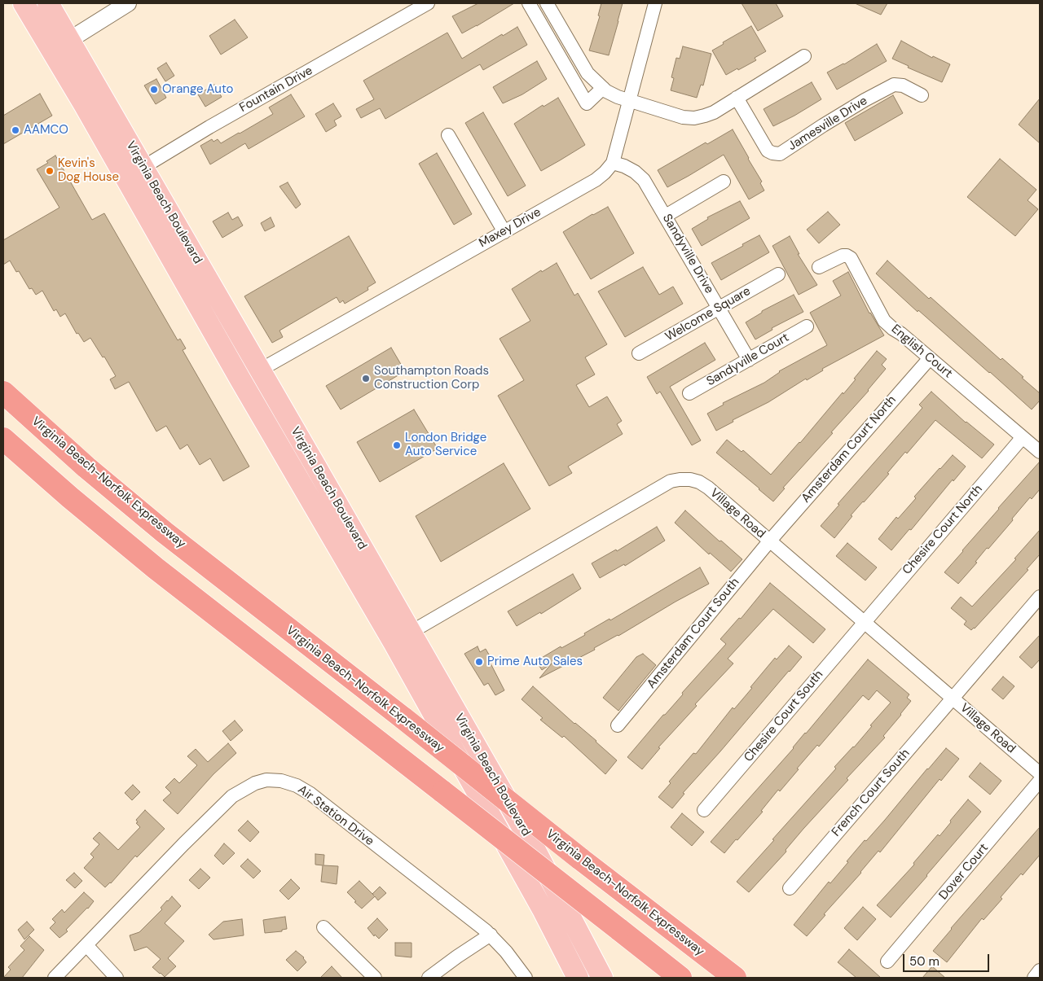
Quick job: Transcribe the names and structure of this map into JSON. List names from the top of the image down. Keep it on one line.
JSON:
{"streets":{"highway":["Virginia Beach-Norfolk Expressway"],"main road":["Virginia Beach Boulevard"],"street":["Fountain Drive","Jamesville Drive","Maxey Drive","Sandyville Drive","Welcome Square","English Court","Sandyville Court","Amsterdam Court North","Village Road","Chesire Court North","Amsterdam Court South","Chesire Court South","French Court South","Air Station Drive","Dover Court"]},"crossings":[["Fountain Drive","Virginia Beach Boulevard"],["Virginia Beach Boulevard","Maxey Drive"],["Virginia Beach Boulevard","Village Road"],["Maxey Drive","Sandyville Drive"],["Sandyville Drive","Welcome Square"],["Sandyville Drive","Sandyville Court"],["English Court","Amsterdam Court North"],["English Court","Chesire Court North"],["Amsterdam Court North","Village Road"],["Amsterdam Court North","Amsterdam Court South"],["Village Road","Chesire Court North"],["Village Road","Amsterdam Court South"],["Village Road","Chesire Court South"],["Village Road","French Court South"],["Chesire Court North","Chesire Court South"]],"places":["Orange Auto","AAMCO","Kevin's Dog House","Southampton Roads Construction Corp","London Bridge Auto Service","Prime Auto Sales"],"scale_bar":"50 m"}
